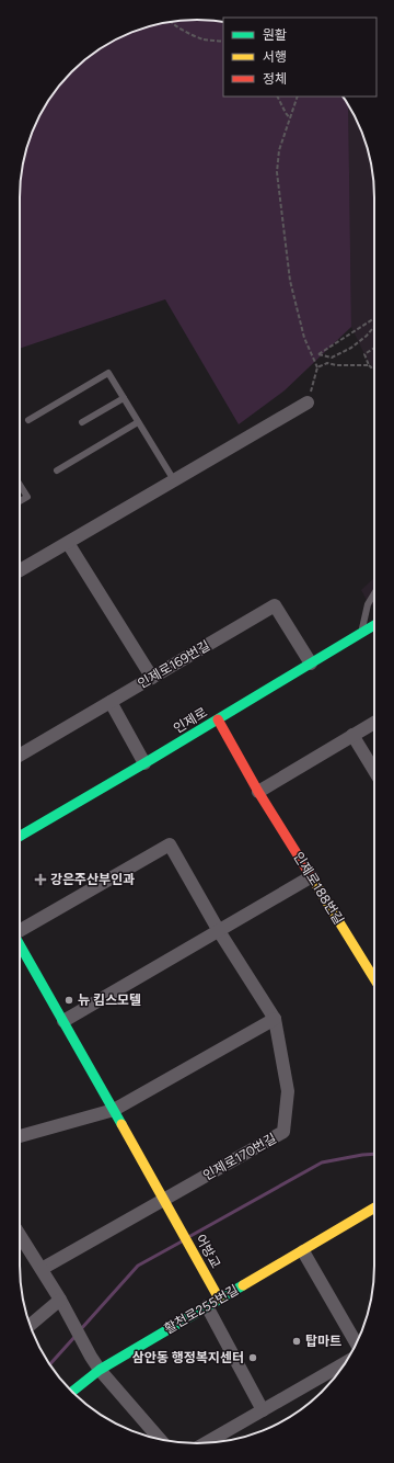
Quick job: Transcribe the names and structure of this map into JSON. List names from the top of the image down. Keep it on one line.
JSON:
{"streets":{"street":["인제로169번길","인제로","인제로188번길","인제로170번길","어방교","활천로255번길"]},"crossings":[["인제로169번길","인제로"],["인제로","인제로188번길"],["인제로170번길","어방교"],["어방교","활천로255번길"]],"places":{"health":["강은주산부인과"],"other":["뉴 킴스모텔","탑마트","삼안동 행정복지센터"]},"legend":["원활","서행","정체"]}
